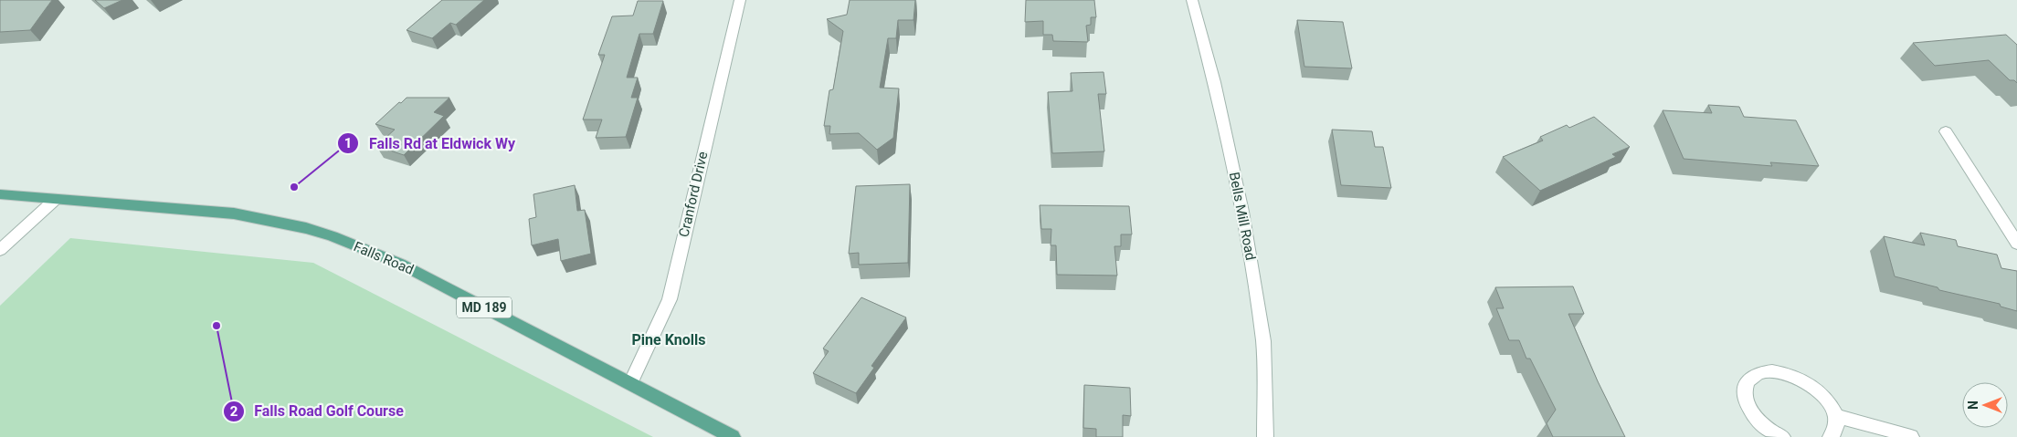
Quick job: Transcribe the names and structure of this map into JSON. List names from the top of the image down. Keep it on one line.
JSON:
{"streets":{"main road":["Falls Road","MD 189"],"street":["Cranford Drive","Bells Mill Road"]},"crossings":[["Cranford Drive","Falls Road"]],"districts":["Pine Knolls"],"places":["Falls Rd at Eldwick Wy","Falls Road Golf Course"],"north":"left"}
